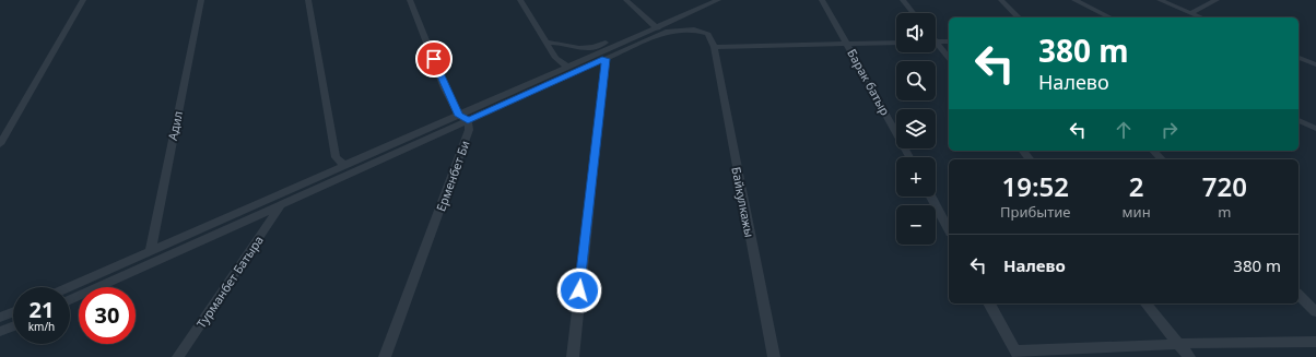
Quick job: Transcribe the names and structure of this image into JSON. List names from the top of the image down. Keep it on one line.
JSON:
{"streets":{"street":["Барак батыр","Адил","Ерменбет Би","Байкулкажы","Турманбет Батыра"]},"page":{"map_buttons":["+","−"],"turn":["380 m","Налево"],"eta":["19:52","Прибытие","2","мин","720","m"],"list":[{"name":"Налево","value":"380 m"}],"speed":"21 km/h","limit":"30"}}
